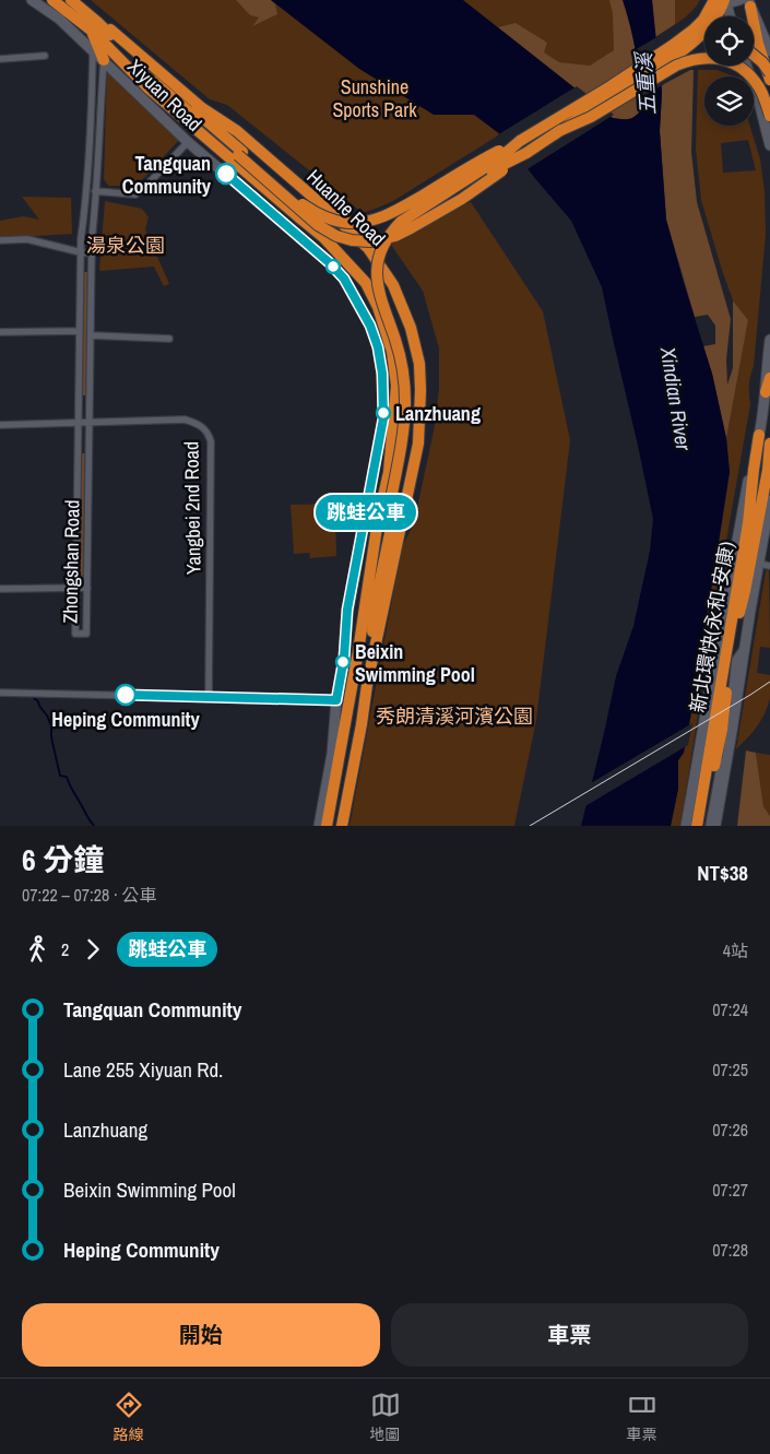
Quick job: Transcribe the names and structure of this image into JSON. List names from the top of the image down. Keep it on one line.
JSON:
{"streets":{"highway":["Huanhe Road","新北環快(永和-安康)"],"main road":["Xiyuan Road"],"street":["Yangbei 2nd Road","Zhongshan Road"]},"crossings":[["Xiyuan Road","Zhongshan Road"],["Huanhe Road","Zhongshan Road"],["Yangbei 2nd Road","Zhongshan Road"]],"water":["五重溪","Xindian River"],"parks":["Sunshine Sports Park","湯泉公園","秀朗清溪河濱公園"],"places":["Tangquan Community","Lanzhuang","Beixin Swimming Pool","Heping Community"],"lines":["bus line 跳蛙公車"],"page":{"on_map":"跳蛙公車","heading":["6 分鐘","07:22 – 07:28 · 公車","NT$38"],"legs":["2","跳蛙公車","4站"],"list":[{"name":"Tangquan Community","value":"07:24"},{"name":"Lane 255 Xiyuan Rd.","value":"07:25"},{"name":"Lanzhuang","value":"07:26"},{"name":"Beixin Swimming Pool","value":"07:27"},{"name":"Heping Community","value":"07:28"}],"buttons":["開始","車票"],"tabs":["路線","地圖","車票"]}}
